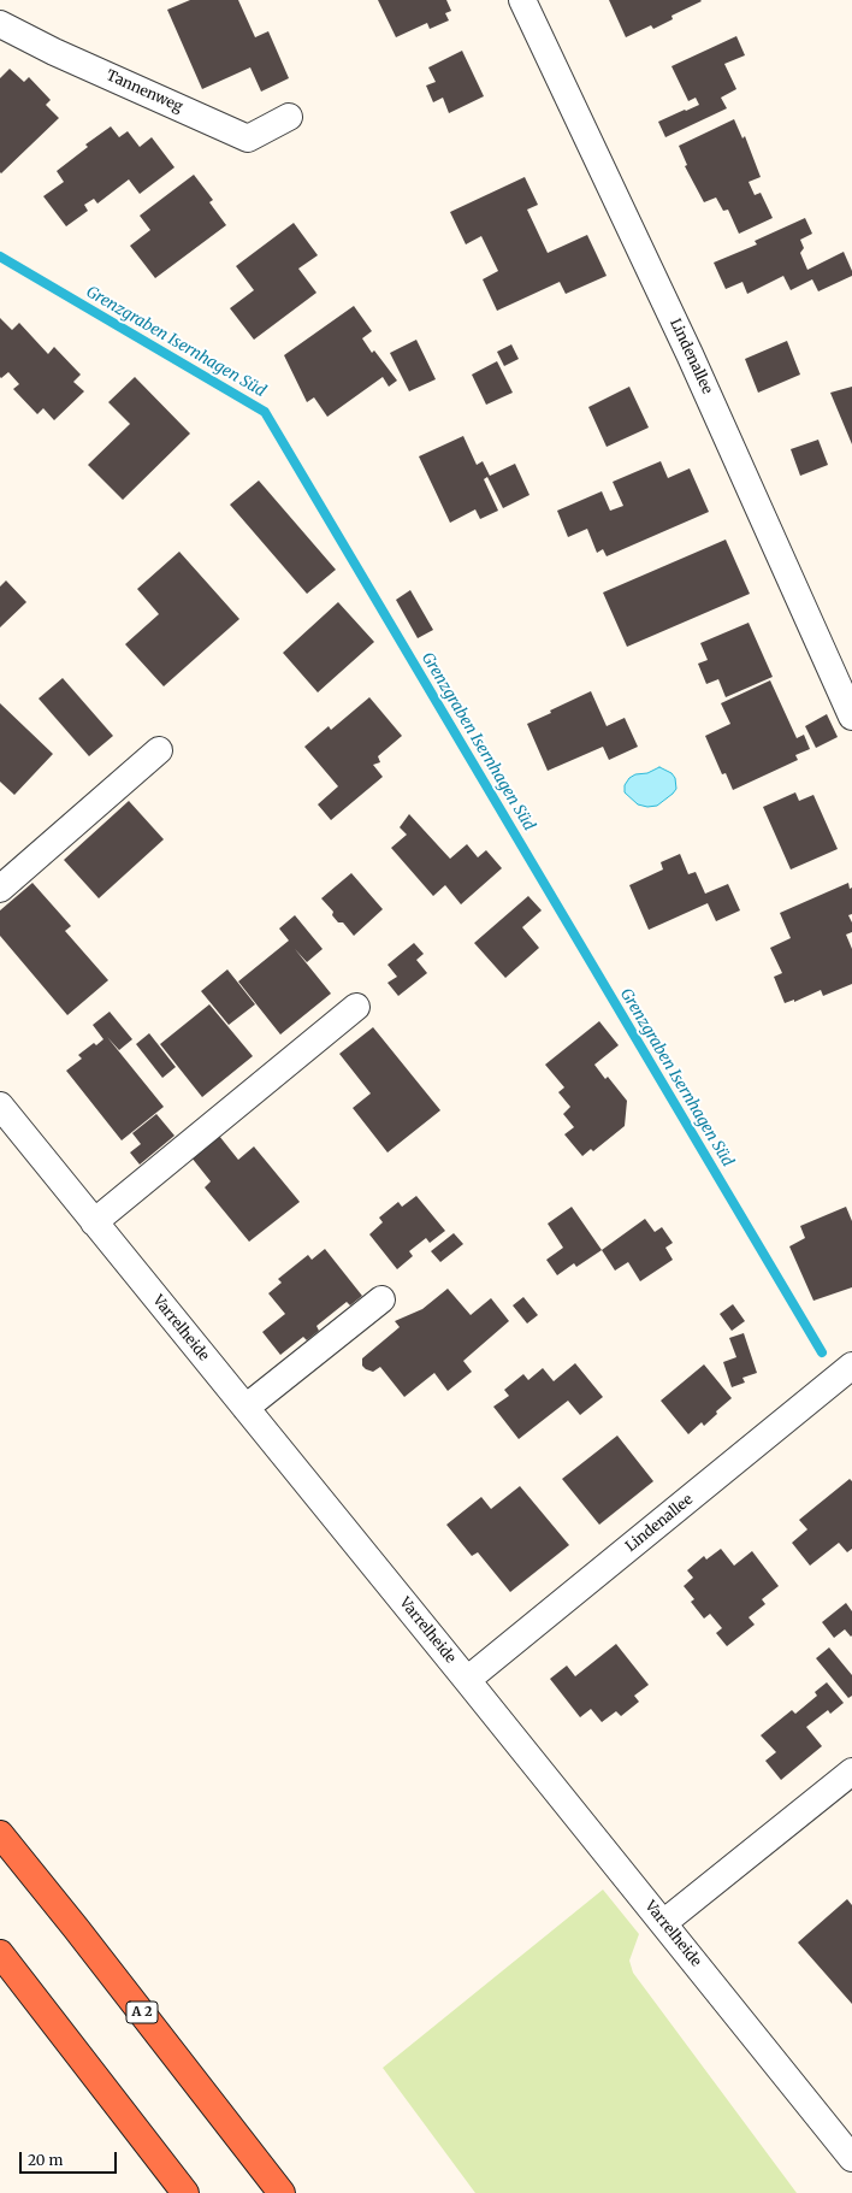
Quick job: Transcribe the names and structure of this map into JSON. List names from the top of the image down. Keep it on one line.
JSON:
{"streets":{"highway":["A 2"],"street":["Tannenweg","Lindenallee","Varrelheide"]},"crossings":[["Lindenallee","Varrelheide"]],"water":["Grenzgraben Isernhagen Süd"],"scale_bar":"20 m"}
